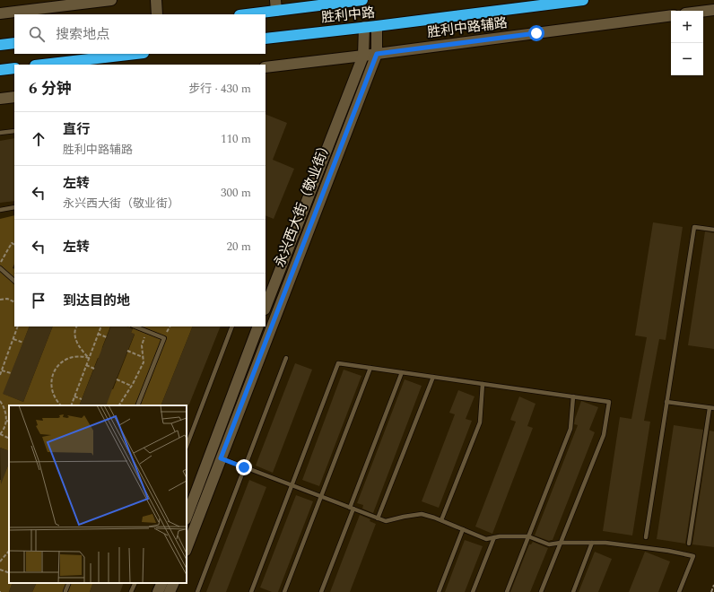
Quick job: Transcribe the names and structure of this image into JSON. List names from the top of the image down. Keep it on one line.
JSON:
{"streets":{"highway":["胜利中路"],"main road":["胜利中路辅路","永兴西大街（敬业街）"]},"crossings":[["胜利中路","永兴西大街（敬业街）"],["胜利中路辅路","永兴西大街（敬业街）"]],"page":{"map_buttons":["+","−"],"search":"搜索地点","heading":["6 分钟","步行 · 430 m"],"list":[["直行","胜利中路辅路","110 m"],["左转","永兴西大街（敬业街）","300 m"],["左转","20 m"],"到达目的地"]}}
